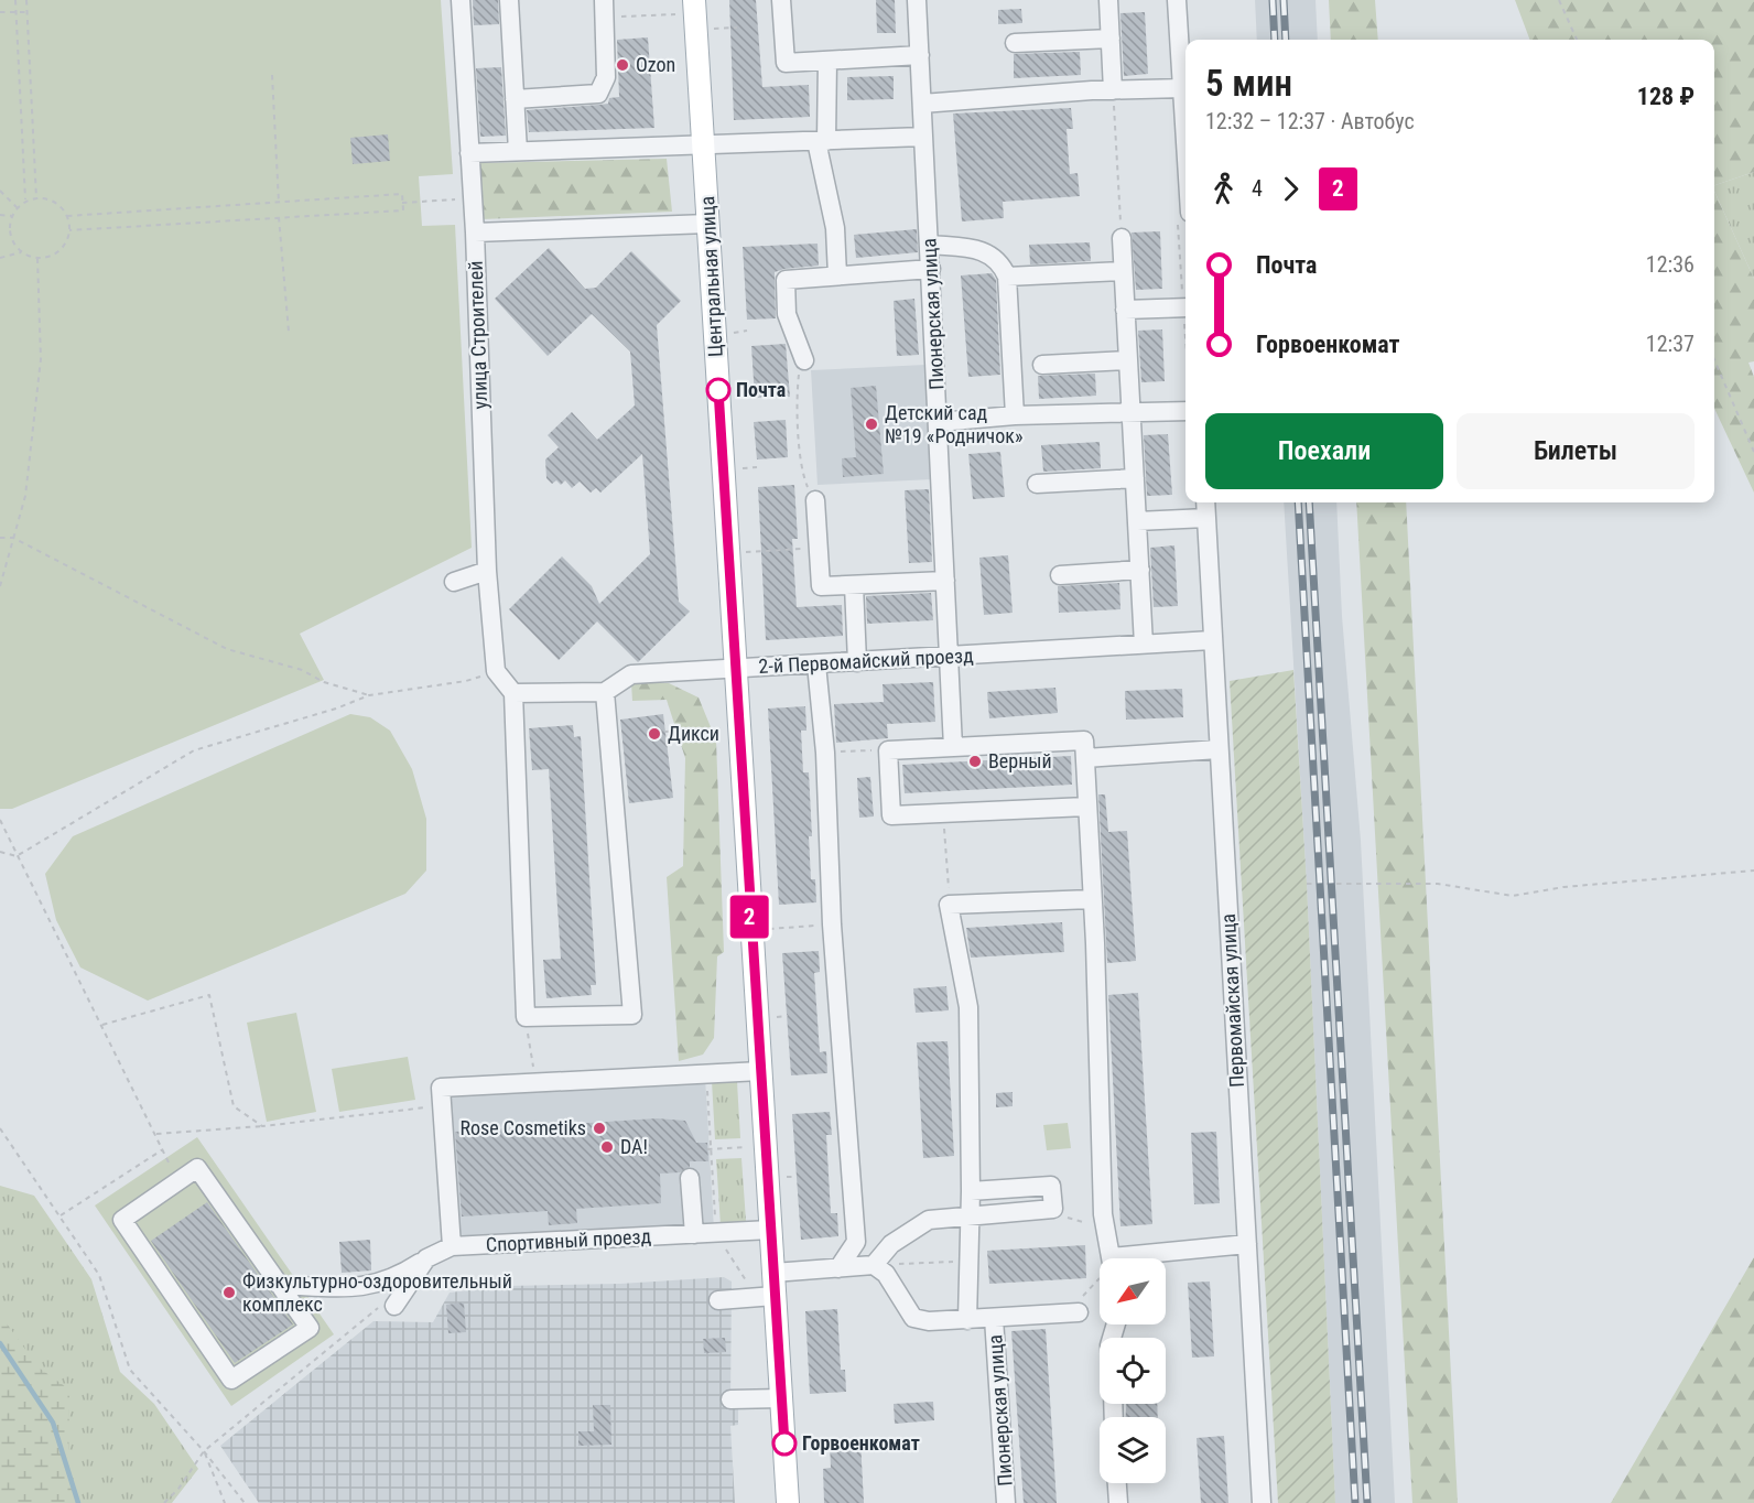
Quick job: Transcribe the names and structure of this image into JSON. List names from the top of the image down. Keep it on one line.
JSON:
{"streets":{"main road":["Центральная улица"],"street":["Пионерская улица","улица Строителей","2-й Первомайский проезд","Первомайская улица","Спортивный проезд"]},"crossings":[["Центральная улица","2-й Первомайский проезд"],["Центральная улица","Спортивный проезд"],["Пионерская улица","2-й Первомайский проезд"],["2-й Первомайский проезд","Первомайская улица"]],"places":["Ozon","Почта","Детский сад №19 «Родничок»","Дикси","Верный","Rose Cosmetiks","DA!","Физкультурно-оздоровительный комплекс","Горвоенкомат"],"lines":["bus line 2"],"north":"bottom left","page":{"on_map":"2","heading":["5 мин","12:32 – 12:37 · Автобус","128 ₽"],"legs":["4","2"],"list":[{"name":"Почта","value":"12:36"},{"name":"Горвоенкомат","value":"12:37"}],"buttons":["Поехали","Билеты"]}}
